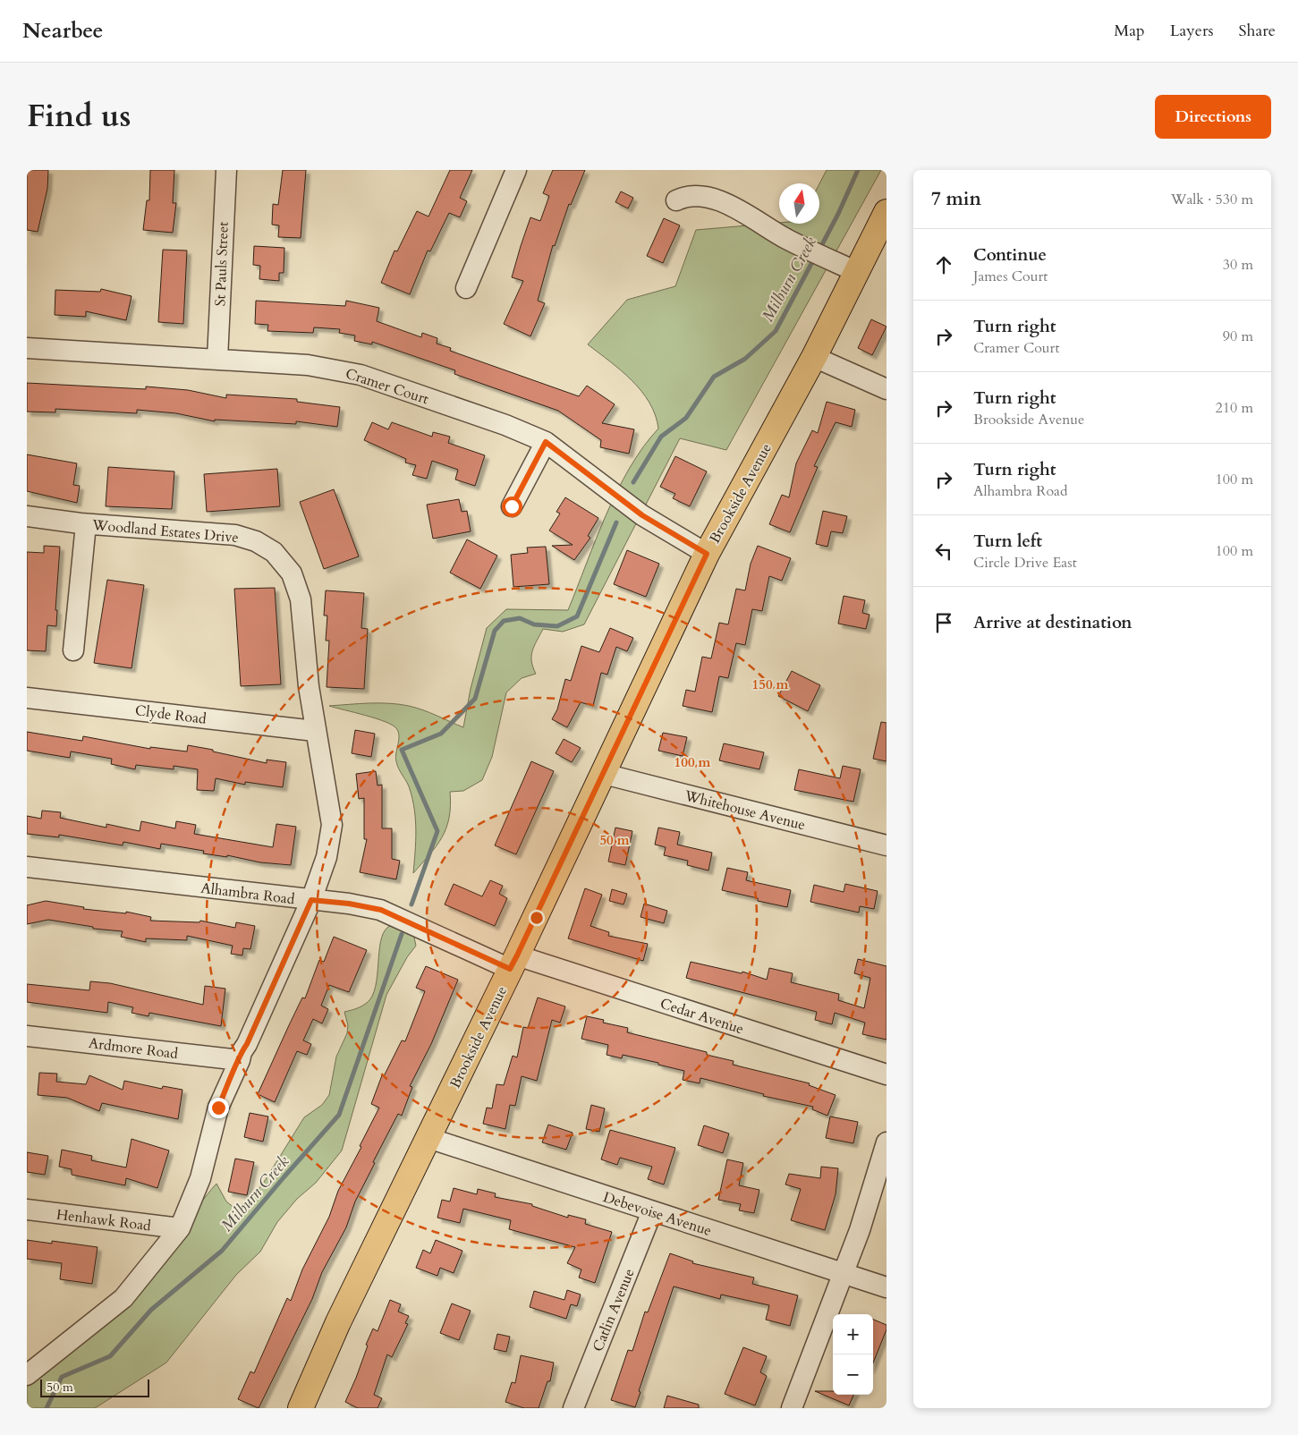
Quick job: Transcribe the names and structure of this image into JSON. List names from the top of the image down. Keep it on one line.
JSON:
{"streets":{"main road":["Brookside Avenue"],"street":["St Pauls Street","Cramer Court","Woodland Estates Drive","Clyde Road","Whitehouse Avenue","Alhambra Road","Cedar Avenue","Ardmore Road","Debevoise Avenue","Henhawk Road","Catlin Avenue"]},"crossings":[["St Pauls Street","Cramer Court"],["Cramer Court","Brookside Avenue"],["Brookside Avenue","Whitehouse Avenue"],["Brookside Avenue","Alhambra Road"],["Brookside Avenue","Cedar Avenue"],["Brookside Avenue","Debevoise Avenue"],["Woodland Estates Drive","Clyde Road"],["Woodland Estates Drive","Alhambra Road"],["Woodland Estates Drive","Ardmore Road"],["Woodland Estates Drive","Henhawk Road"],["Alhambra Road","Cedar Avenue"],["Debevoise Avenue","Catlin Avenue"]],"water":["Milburn Creek"],"scale_bar":"50 m","north":"top","page":{"header":"Nearbee","nav":["Map","Layers","Share"],"title":"Find us","buttons":"Directions","heading":["7 min","Walk · 530 m"],"list":[["Continue","James Court","30 m"],["Turn right","Cramer Court","90 m"],["Turn right","Brookside Avenue","210 m"],["Turn right","Alhambra Road","100 m"],["Turn left","Circle Drive East","100 m"],"Arrive at destination"],"map_buttons":["+","−"],"scale":"50 m"},"rings":["150 m","100 m","50 m"]}
